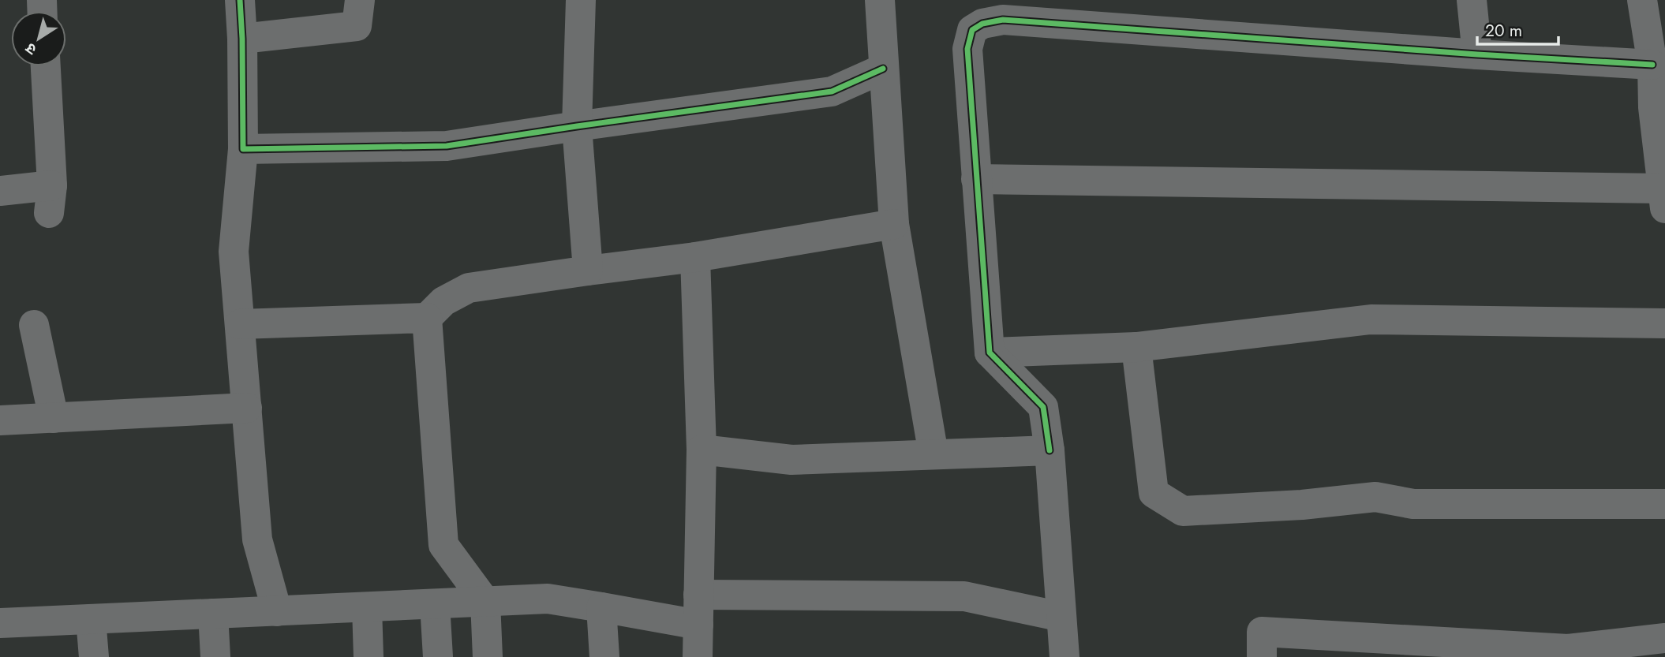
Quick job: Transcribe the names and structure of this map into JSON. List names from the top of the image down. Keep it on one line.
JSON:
{"scale_bar":"20 m","north":"bottom left"}
